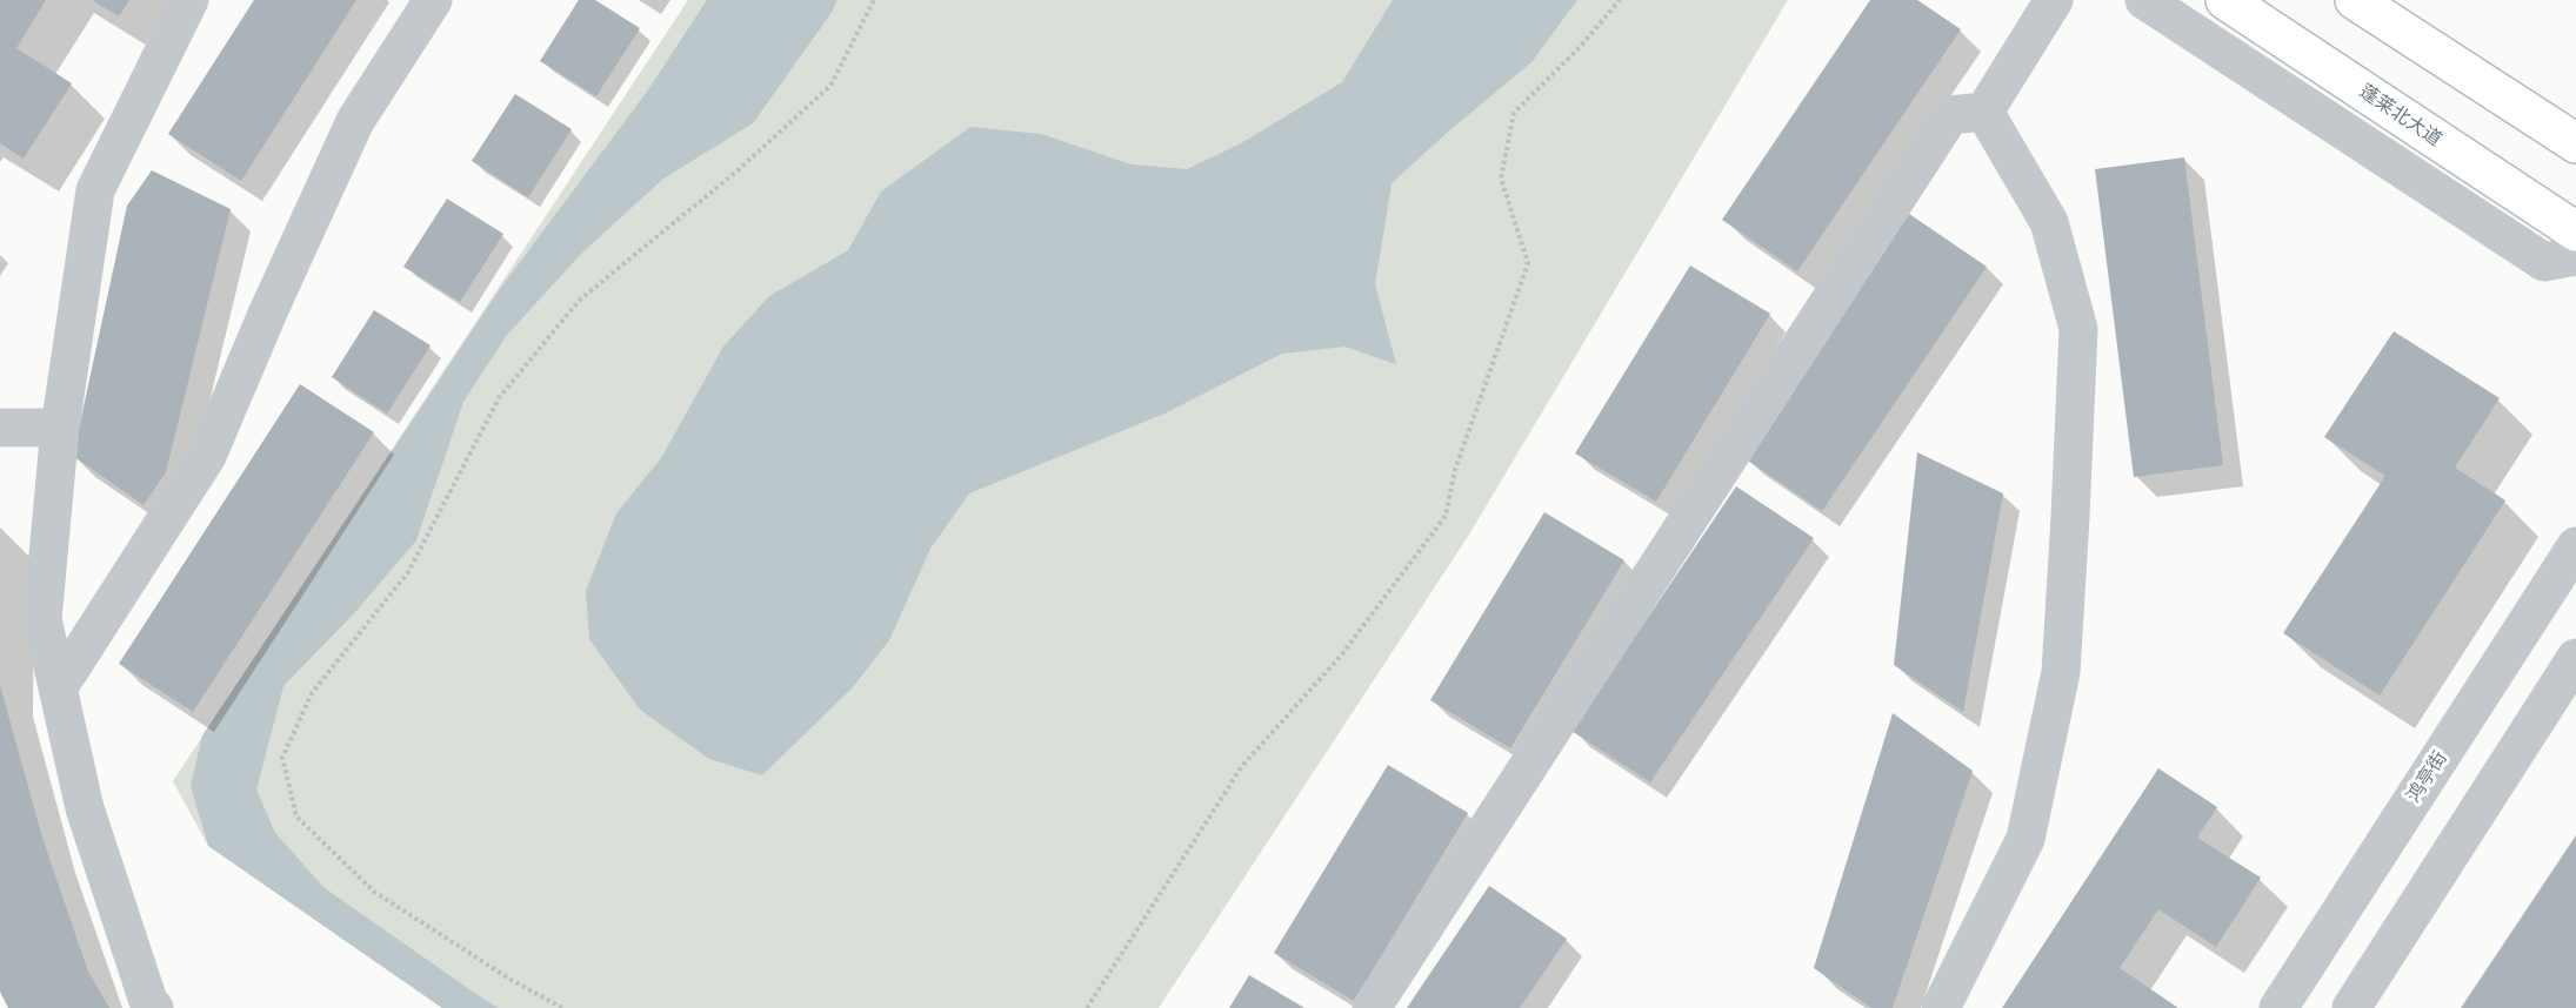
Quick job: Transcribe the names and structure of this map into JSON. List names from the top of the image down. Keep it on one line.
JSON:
{"streets":{"main road":["蓬莱北大道"],"street":["鸿亭街"]}}
